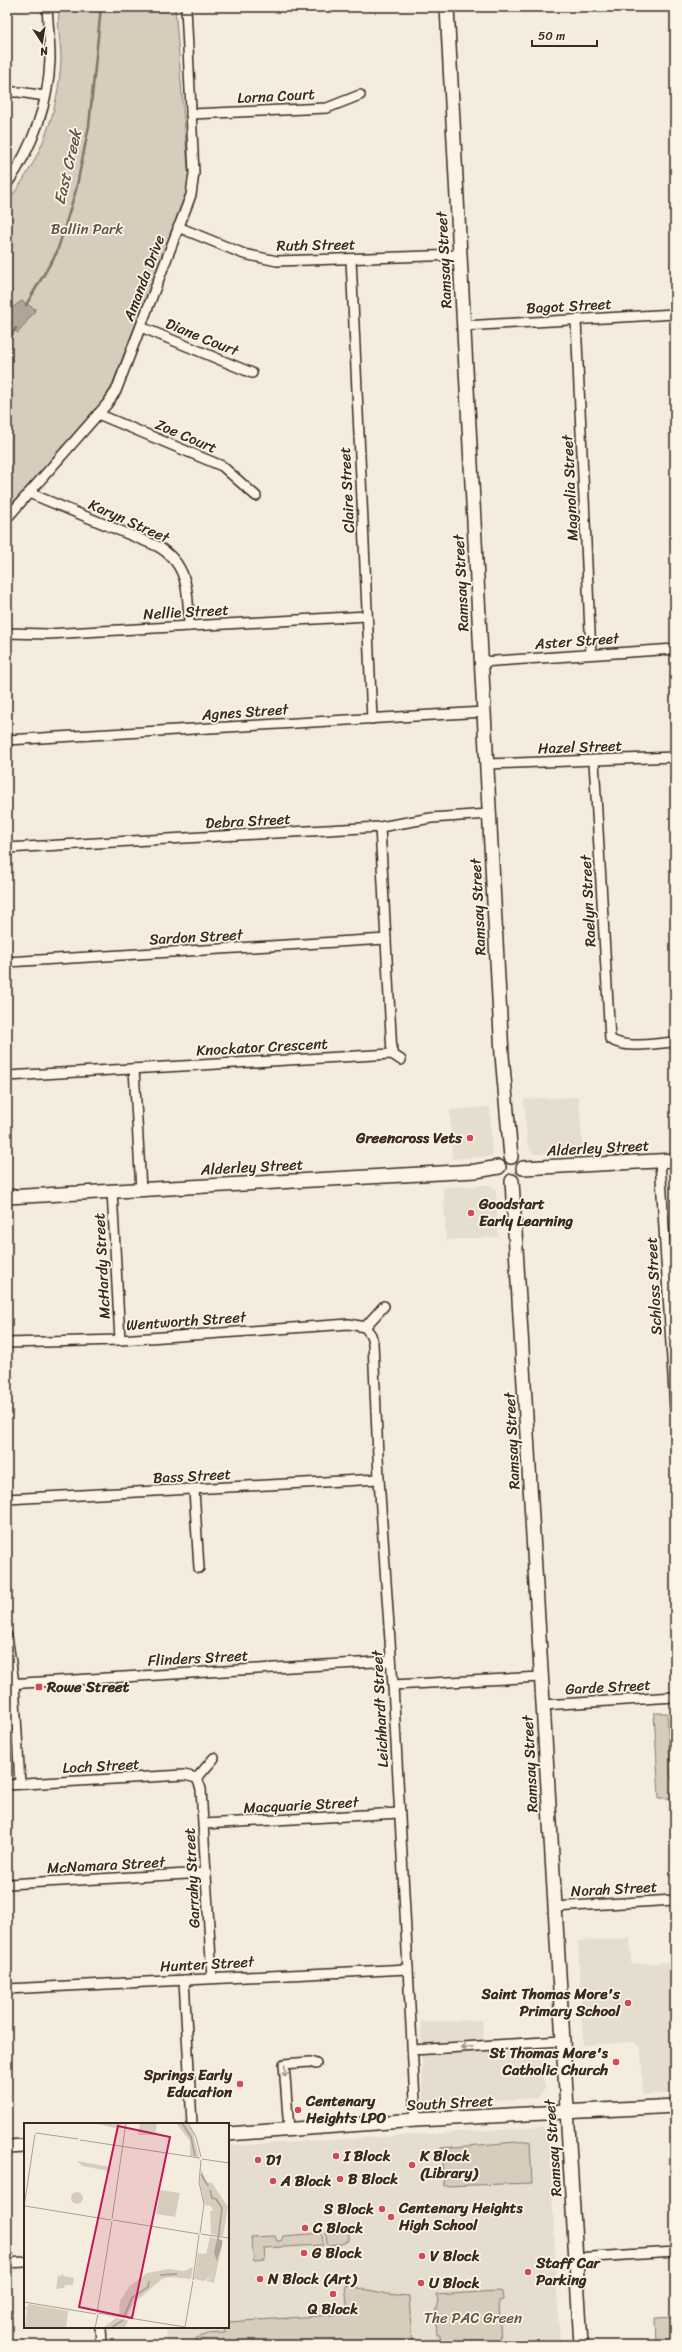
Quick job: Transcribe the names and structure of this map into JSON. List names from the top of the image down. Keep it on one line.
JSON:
{"streets":{"street":["Lorna Court","Ruth Street","Ramsay Street","Amanda Drive","Bagot Street","Diane Court","Zoe Court","Magnolia Street","Claire Street","Karyn Street","Nellie Street","Aster Street","Agnes Street","Hazel Street","Debra Street","Raelyn Street","Sardon Street","Knockator Crescent","Alderley Street","McHardy Street","Schloss Street","Wentworth Street","Bass Street","Flinders Street","Garde Street","Leichhardt Street","Loch Street","Macquarie Street","McNamara Street","Garrahy Street","Norah Street","Hunter Street","South Street"]},"crossings":[["Lorna Court","Amanda Drive"],["Ruth Street","Ramsay Street"],["Ruth Street","Amanda Drive"],["Ruth Street","Claire Street"],["Ramsay Street","Bagot Street"],["Ramsay Street","Aster Street"],["Ramsay Street","Agnes Street"],["Ramsay Street","Hazel Street"],["Ramsay Street","Debra Street"],["Ramsay Street","Alderley Street"],["Ramsay Street","Garde Street"],["Ramsay Street","Norah Street"],["Ramsay Street","South Street"],["Amanda Drive","Diane Court"],["Amanda Drive","Zoe Court"],["Amanda Drive","Karyn Street"],["Bagot Street","Magnolia Street"],["Magnolia Street","Aster Street"],["Claire Street","Nellie Street"],["Claire Street","Agnes Street"],["Karyn Street","Nellie Street"],["Hazel Street","Raelyn Street"],["Alderley Street","McHardy Street"],["Alderley Street","Schloss Street"],["McHardy Street","Wentworth Street"],["Wentworth Street","Leichhardt Street"],["Bass Street","Leichhardt Street"],["Flinders Street","Leichhardt Street"],["Leichhardt Street","Macquarie Street"],["Leichhardt Street","Hunter Street"],["Leichhardt Street","South Street"],["Loch Street","Garrahy Street"],["Macquarie Street","Garrahy Street"],["McNamara Street","Garrahy Street"],["Garrahy Street","Hunter Street"]],"water":["East Creek"],"parks":["Ballin Park","The PAC Green"],"places":{"other":["Greencross Vets","Goodstart Early Learning","Saint Thomas More's Primary School","St Thomas More's Catholic Church","Springs Early Education","Centenary Heights LPO","I Block","D1","K Block (Library)","B Block","A Block","S Block","Centenary Heights High School","C Block","G Block","V Block","Staff Car Parking","N Block (Art)","U Block","Q Block"],"transit":["Rowe Street"]},"scale_bar":"50 m","north":"bottom"}
